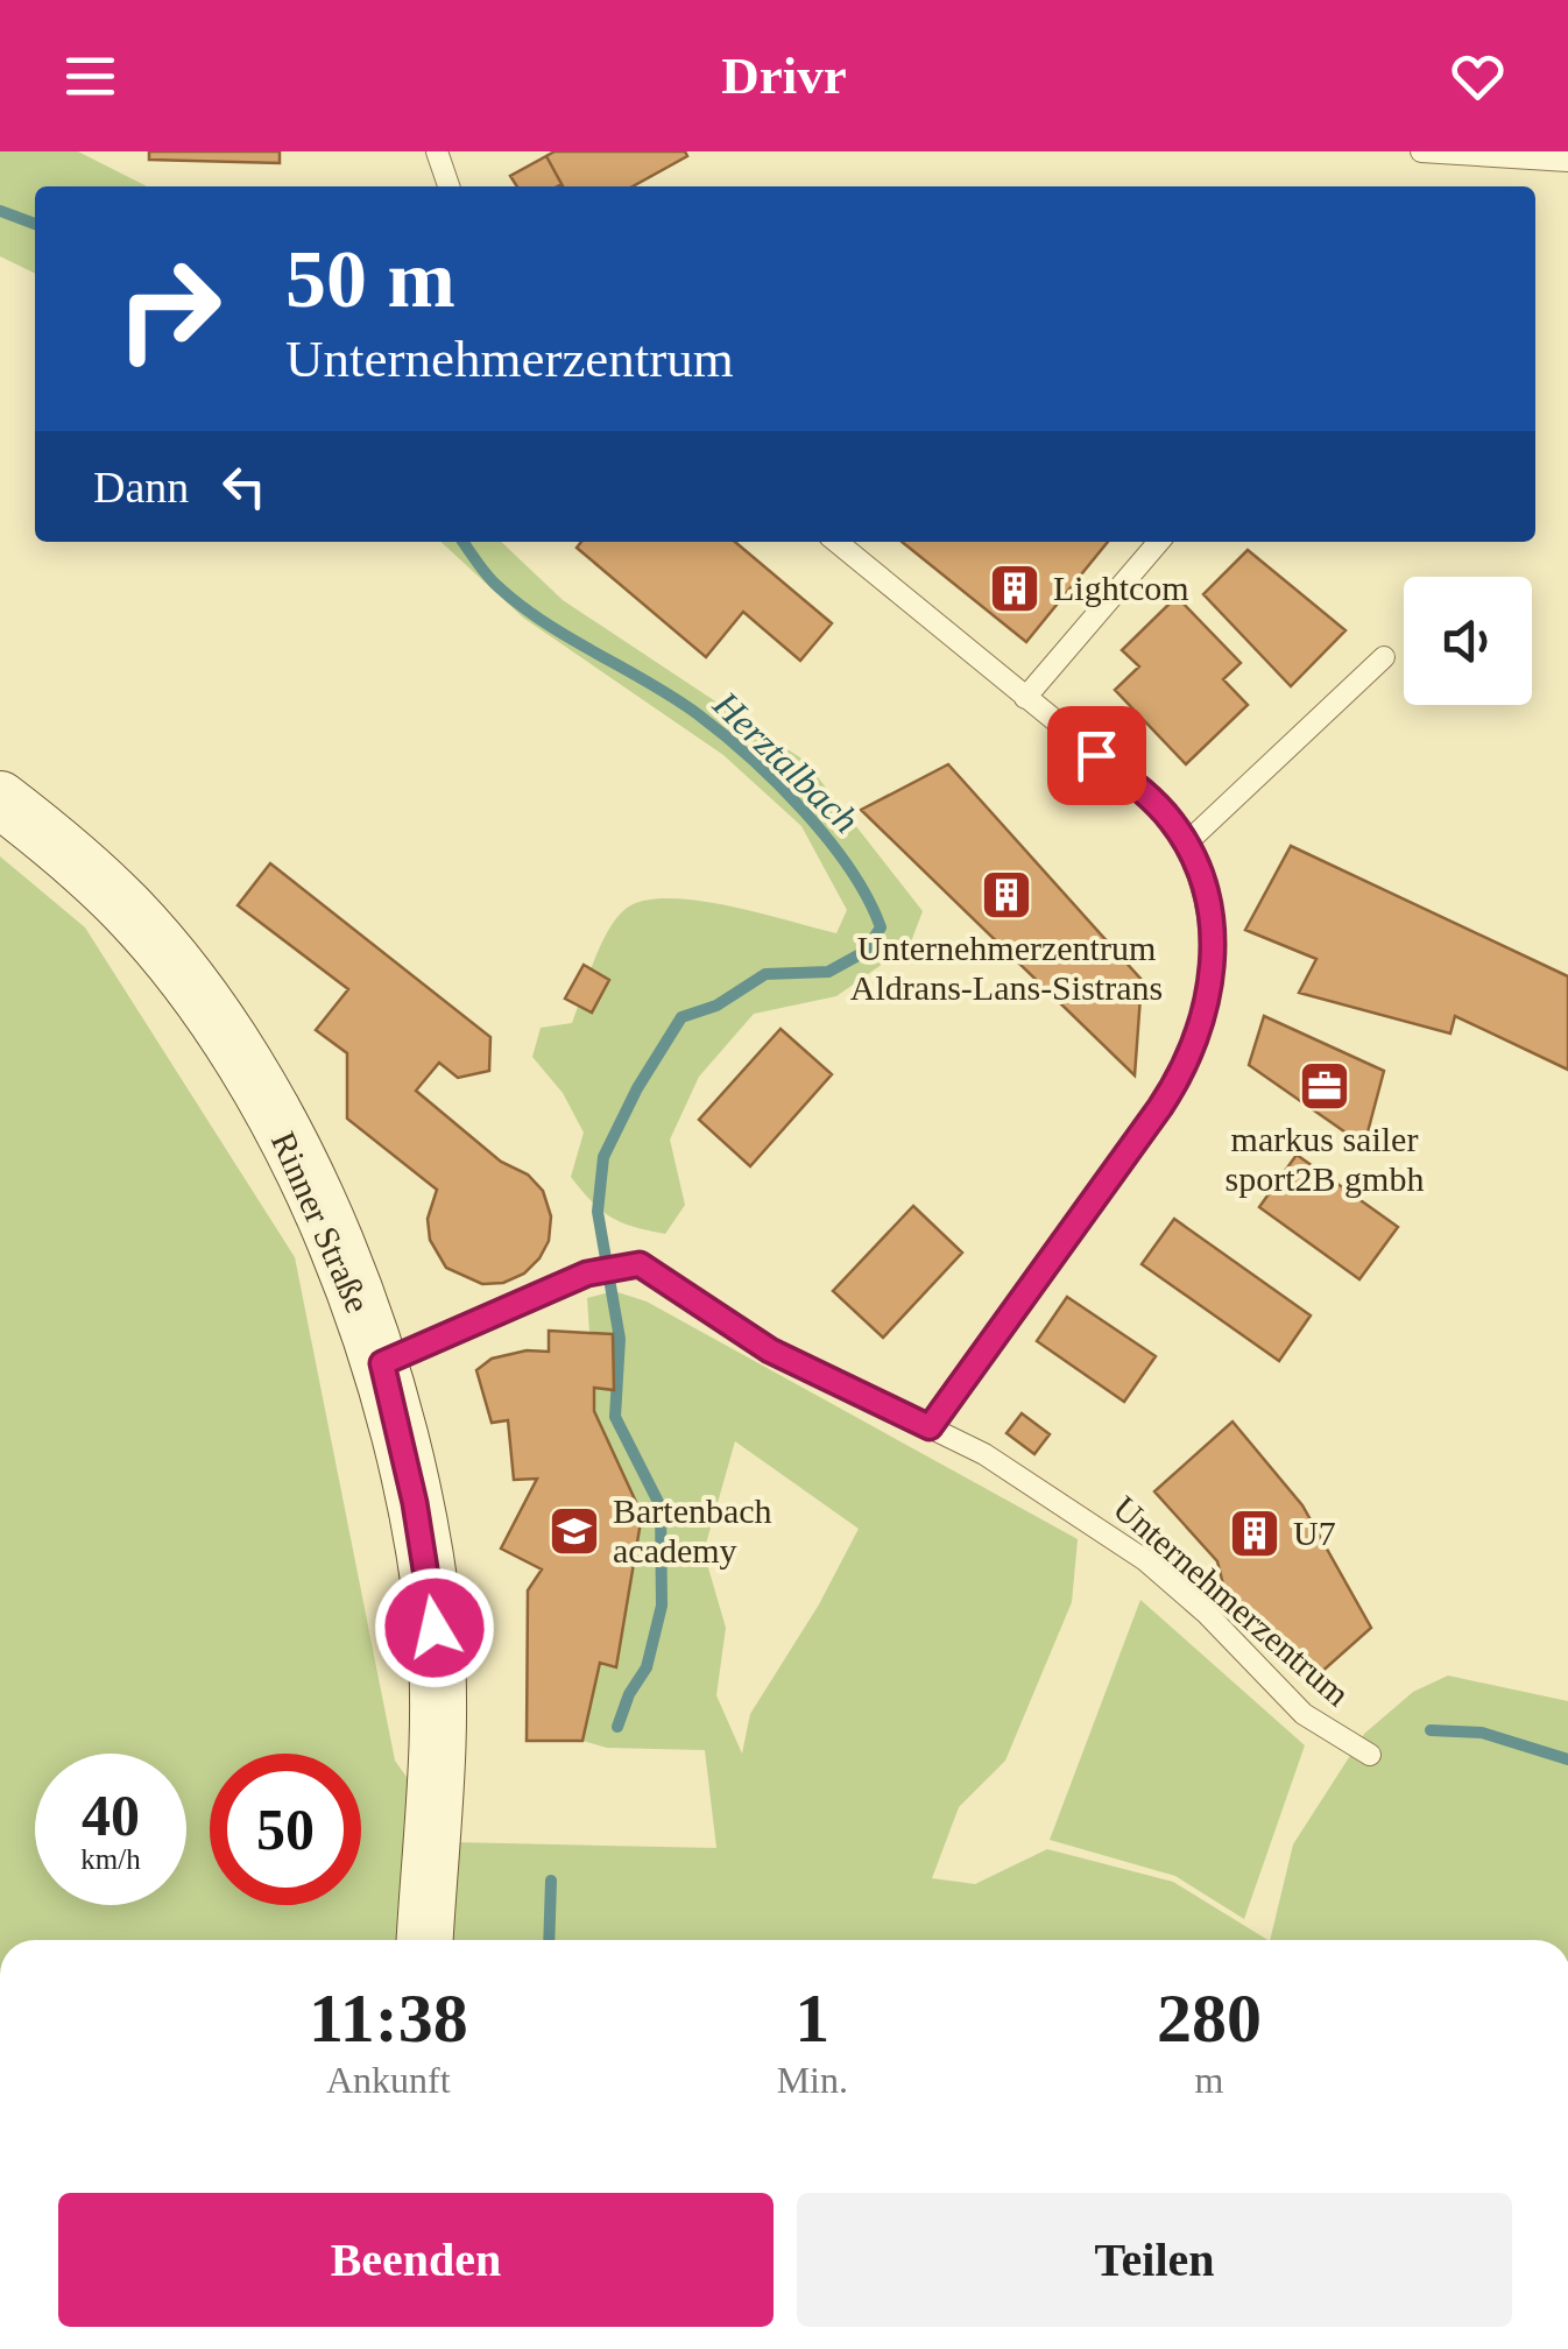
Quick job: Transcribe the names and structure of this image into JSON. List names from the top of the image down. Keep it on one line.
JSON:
{"streets":{"main road":["Rinner Straße"],"lane":["Unternehmerzentrum"]},"crossings":[["Rinner Straße","Unternehmerzentrum"]],"water":["Herztalbach"],"places":{"building":["Lightcom","Unternehmerzentrum Aldrans-Lans-Sistrans","U7"],"office":["markus sailer sport2B gmbh"],"school or university":["Bartenbach academy"]},"page":{"header":"Drivr","turn":["50 m","Unternehmerzentrum"],"then":"Dann","speed":"40 km/h","limit":"50","eta":["11:38","Ankunft","1","Min.","280","m"],"buttons":["Beenden","Teilen"]}}
